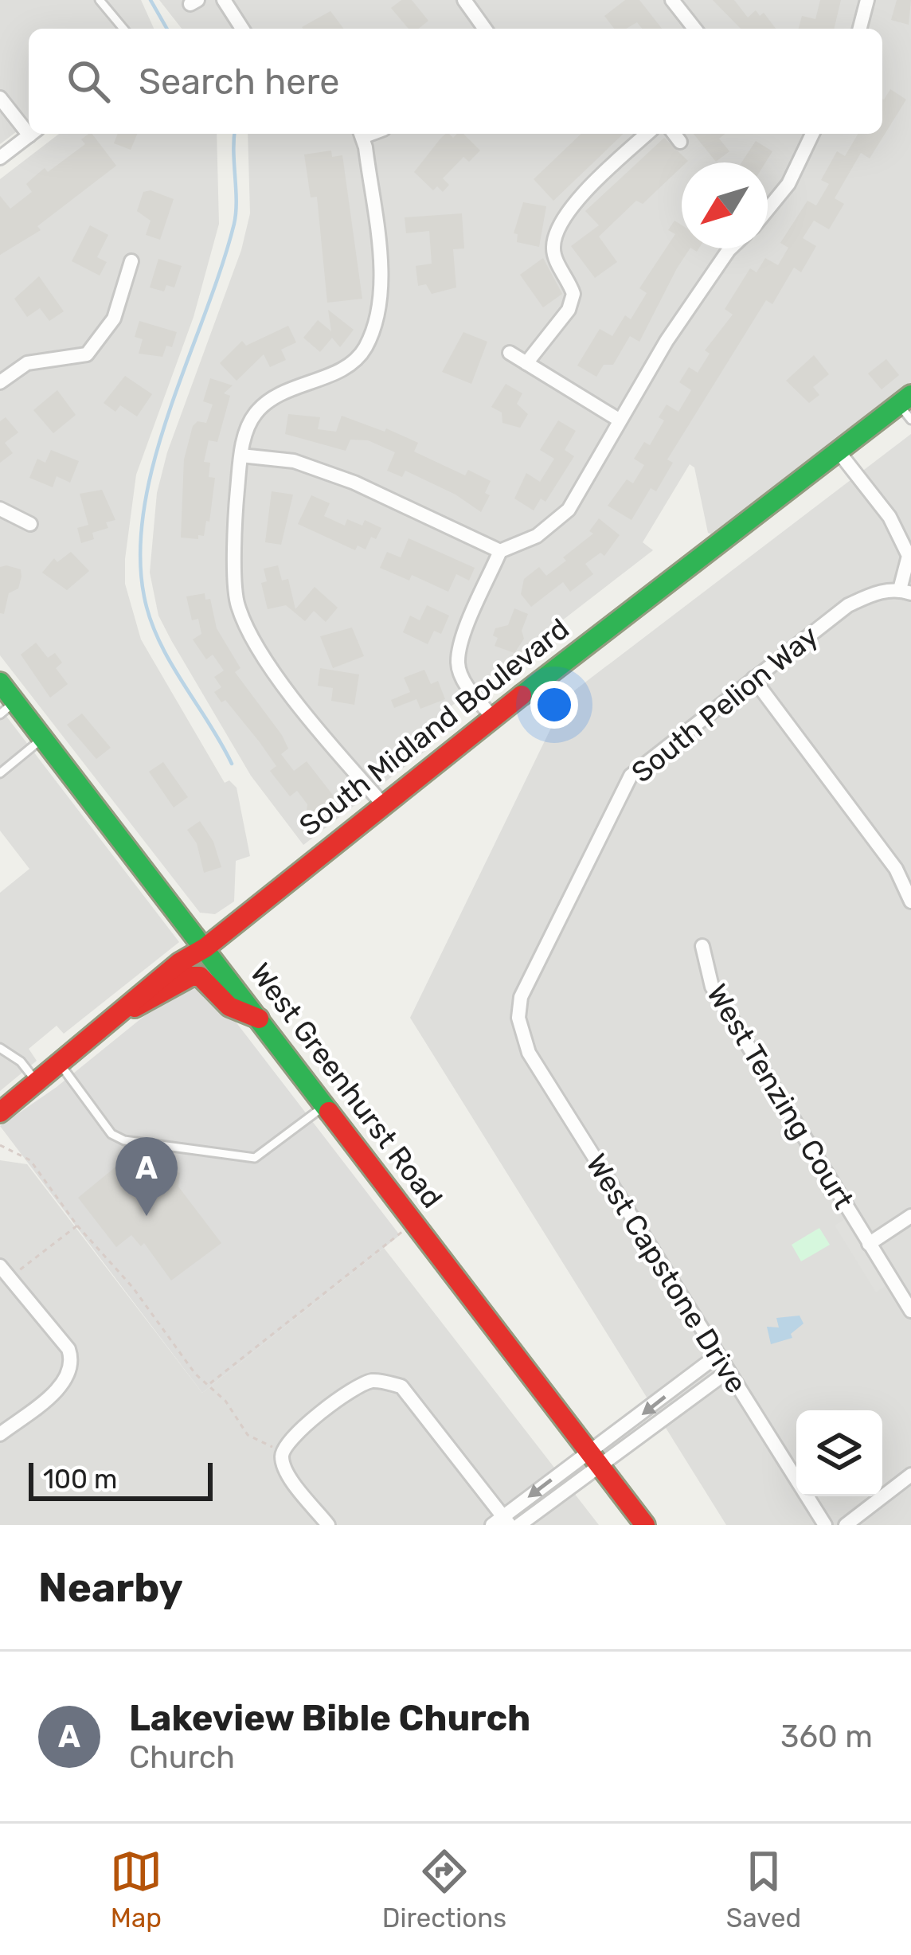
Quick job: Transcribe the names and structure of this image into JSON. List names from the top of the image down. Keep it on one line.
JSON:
{"streets":{"main road":["South Midland Boulevard","West Greenhurst Road"],"street":["South Pelion Way","West Tenzing Court","West Capstone Drive"]},"crossings":[["South Pelion Way","West Capstone Drive"],["South Midland Boulevard","West Greenhurst Road"]],"scale_bar":"100 m","north":"bottom left","page":{"search":"Search here","pins":"A","scale":"100 m","heading":"Nearby","list":[{"mark":"A","name":"Lakeview Bible Church","note":"Church","value":"360 m"}],"nav":["Map","Directions","Saved"]}}
